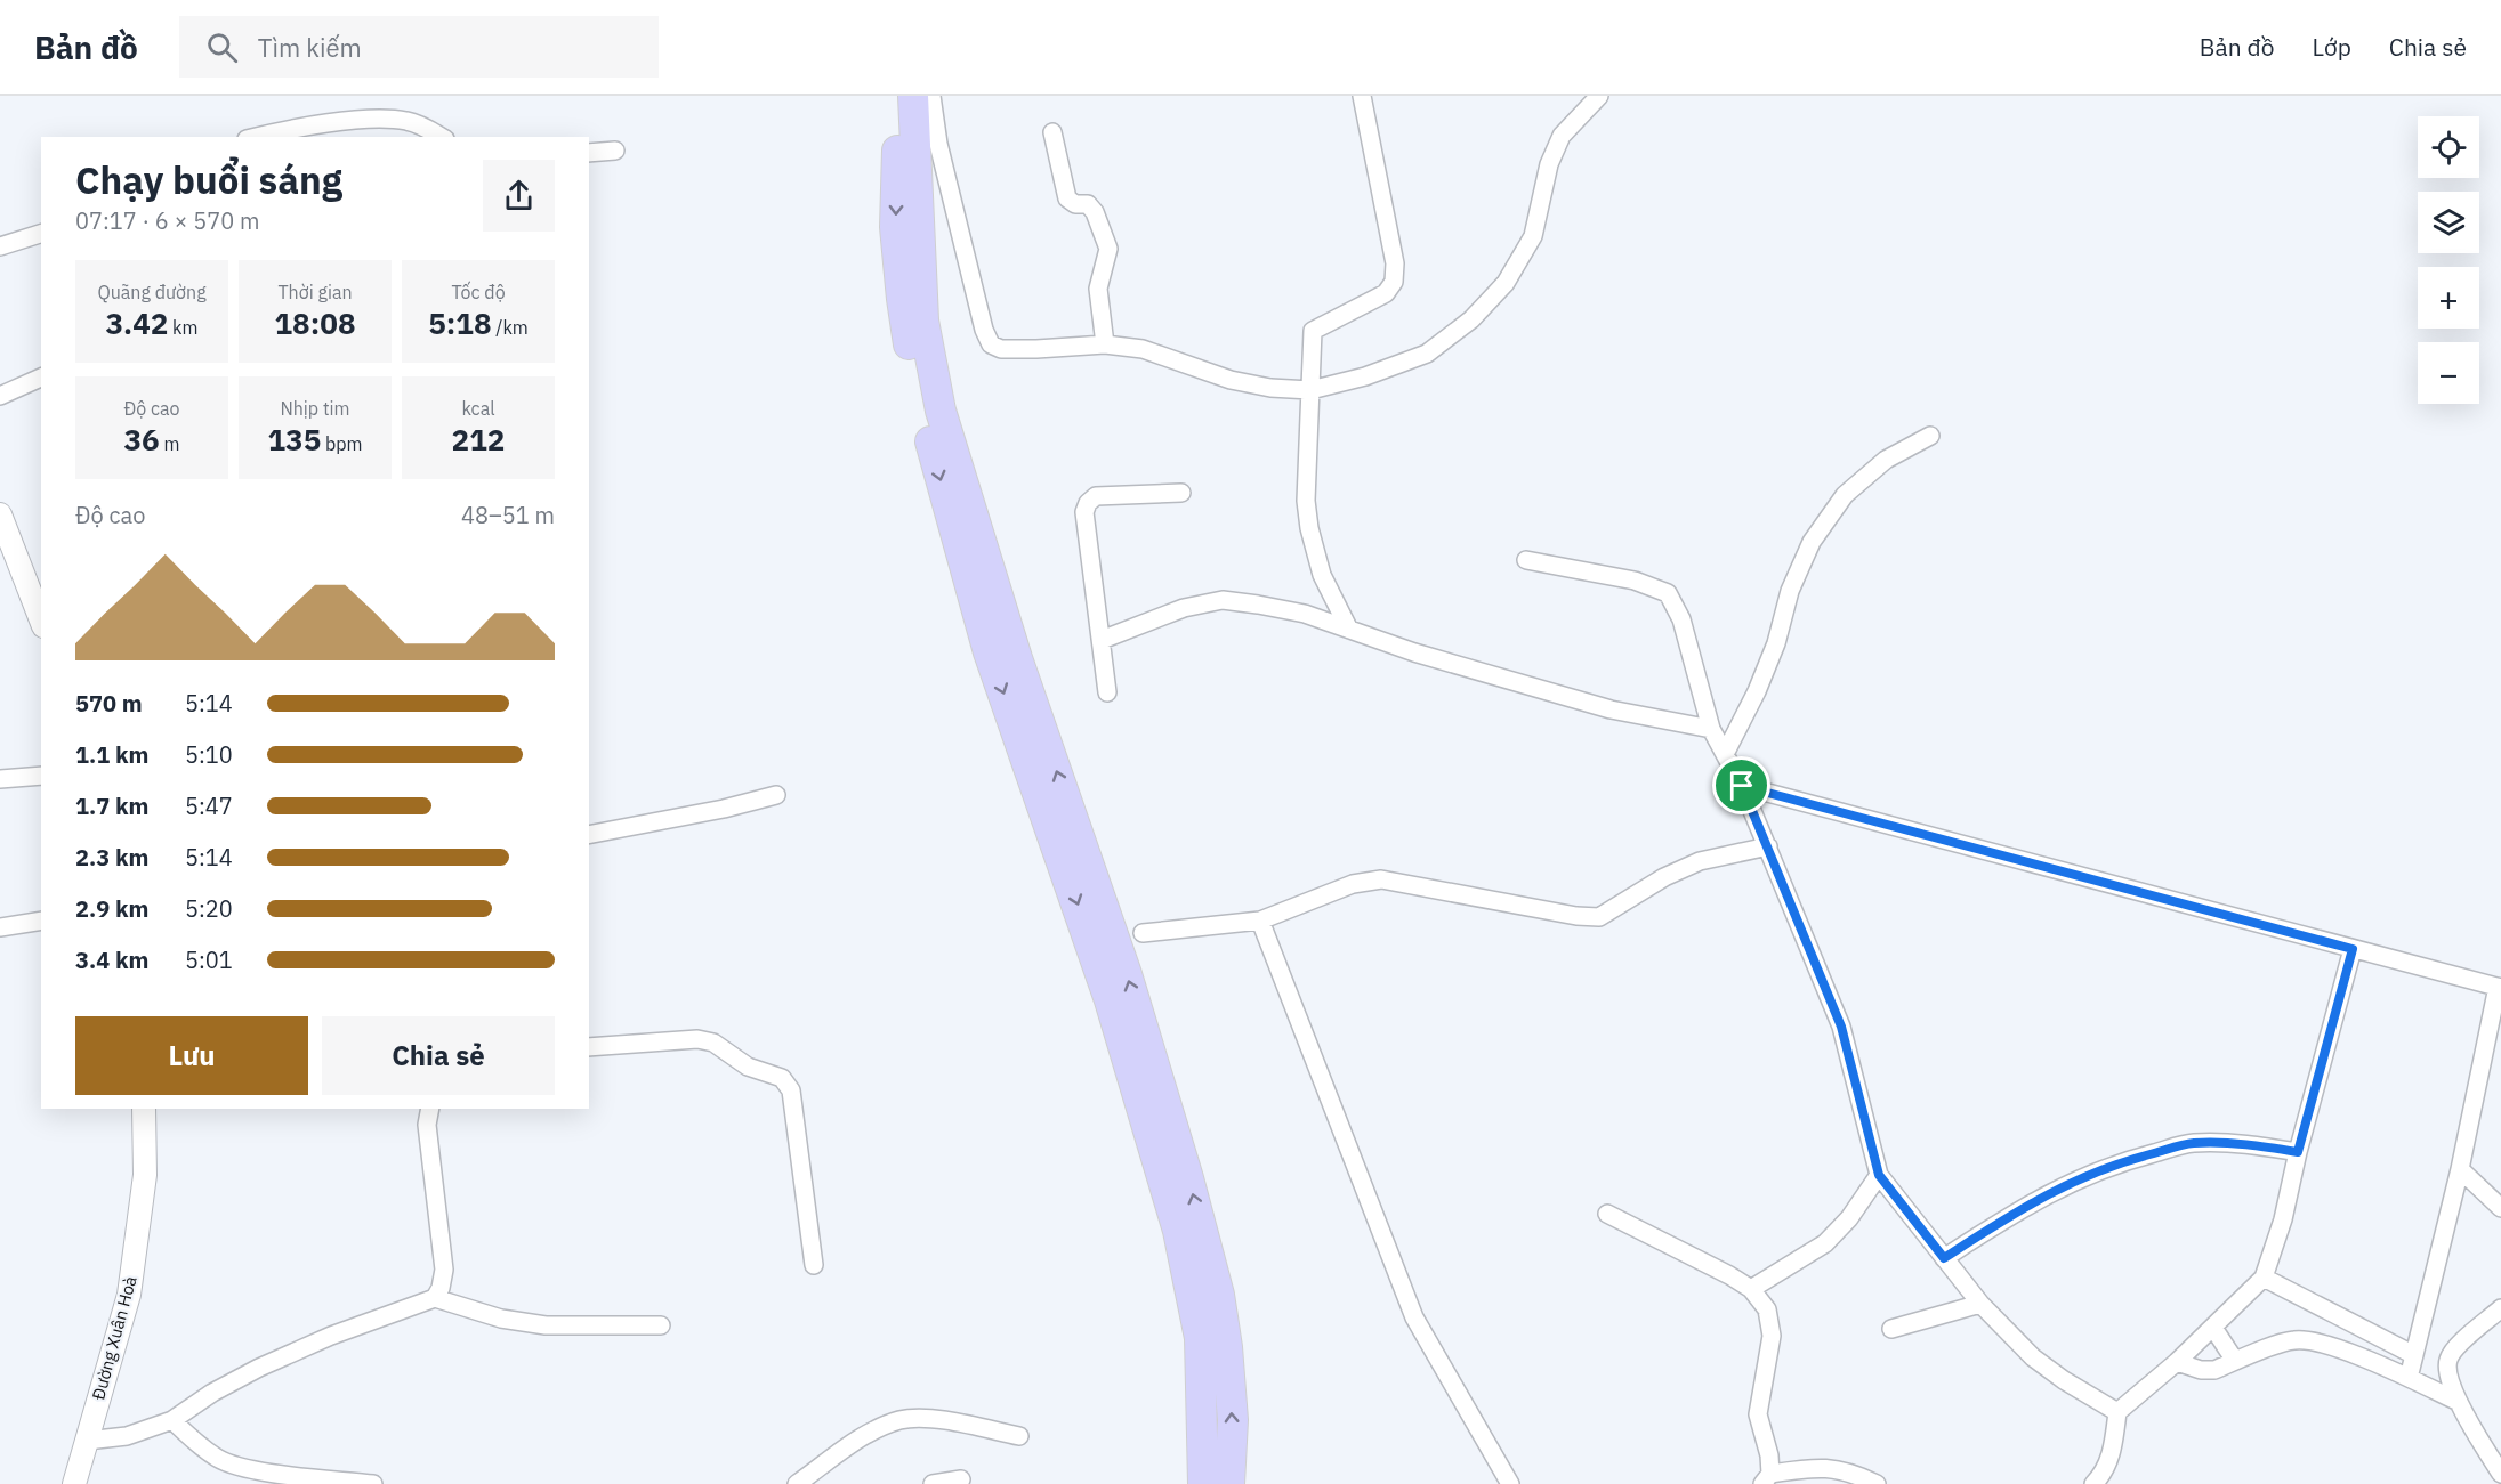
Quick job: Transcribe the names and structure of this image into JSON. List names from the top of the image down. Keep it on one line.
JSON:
{"streets":{"street":["Đường Xuân Hoà"]},"page":{"header":"Bản đồ","search":"Tìm kiếm","nav":["Bản đồ","Lớp","Chia sẻ"],"map_buttons":["+","−"],"heading":["Chạy buổi sáng","07:17 · 6 × 570 m"],"stats":[["Quãng đường","3.42 km"],["Thời gian","18:08"],["Tốc độ","5:18 /km"],["Độ cao","36 m"],["Nhịp tim","135 bpm"],["kcal","212"]],"chart":["Độ cao","48–51 m"],"list":[{"name":"570 m","note":"5:14"},{"name":"1.1 km","note":"5:10"},{"name":"1.7 km","note":"5:47"},{"name":"2.3 km","note":"5:14"},{"name":"2.9 km","note":"5:20"},{"name":"3.4 km","note":"5:01"}],"buttons":["Lưu","Chia sẻ"]}}
